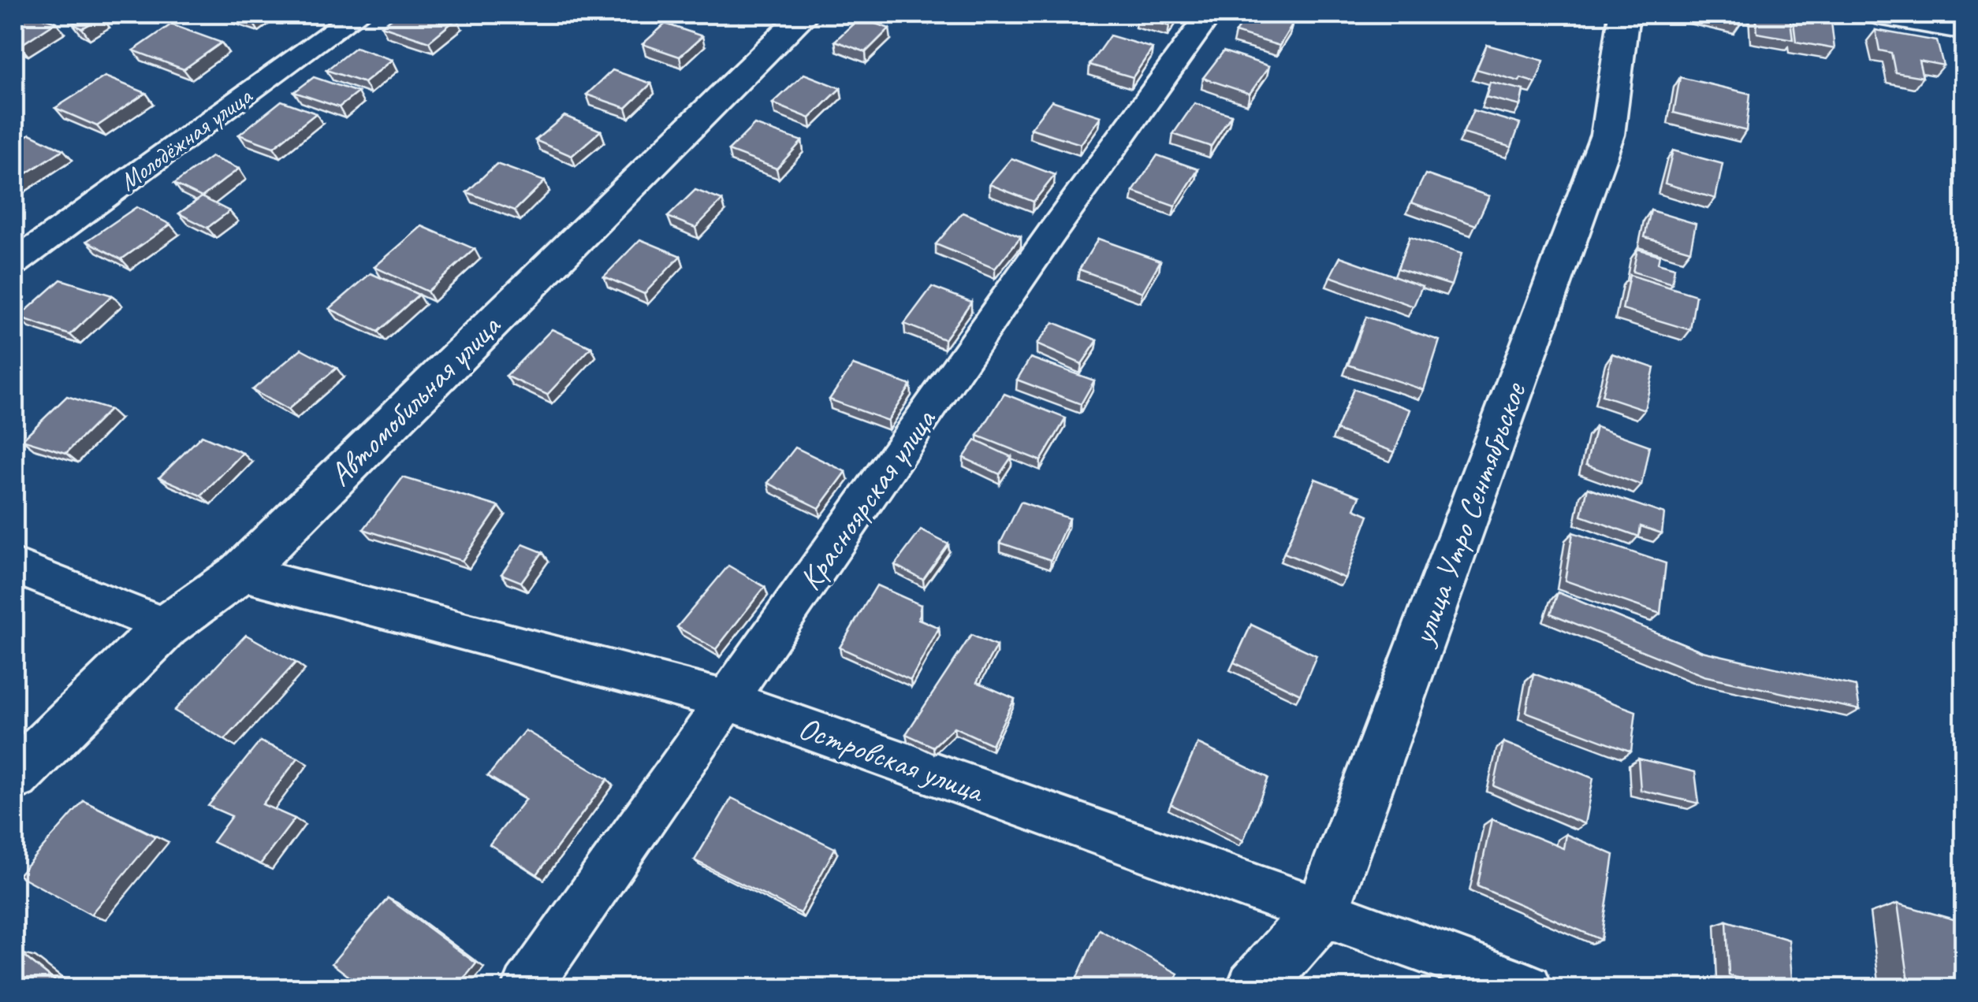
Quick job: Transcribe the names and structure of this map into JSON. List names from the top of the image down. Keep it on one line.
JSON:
{"streets":{"street":["Молодёжная улица","Автомобильная улица","Красноярская улица","улица Утро Сентябрьское","Островская улица"]},"crossings":[["Автомобильная улица","Островская улица"],["Красноярская улица","Островская улица"],["улица Утро Сентябрьское","Островская улица"]]}
